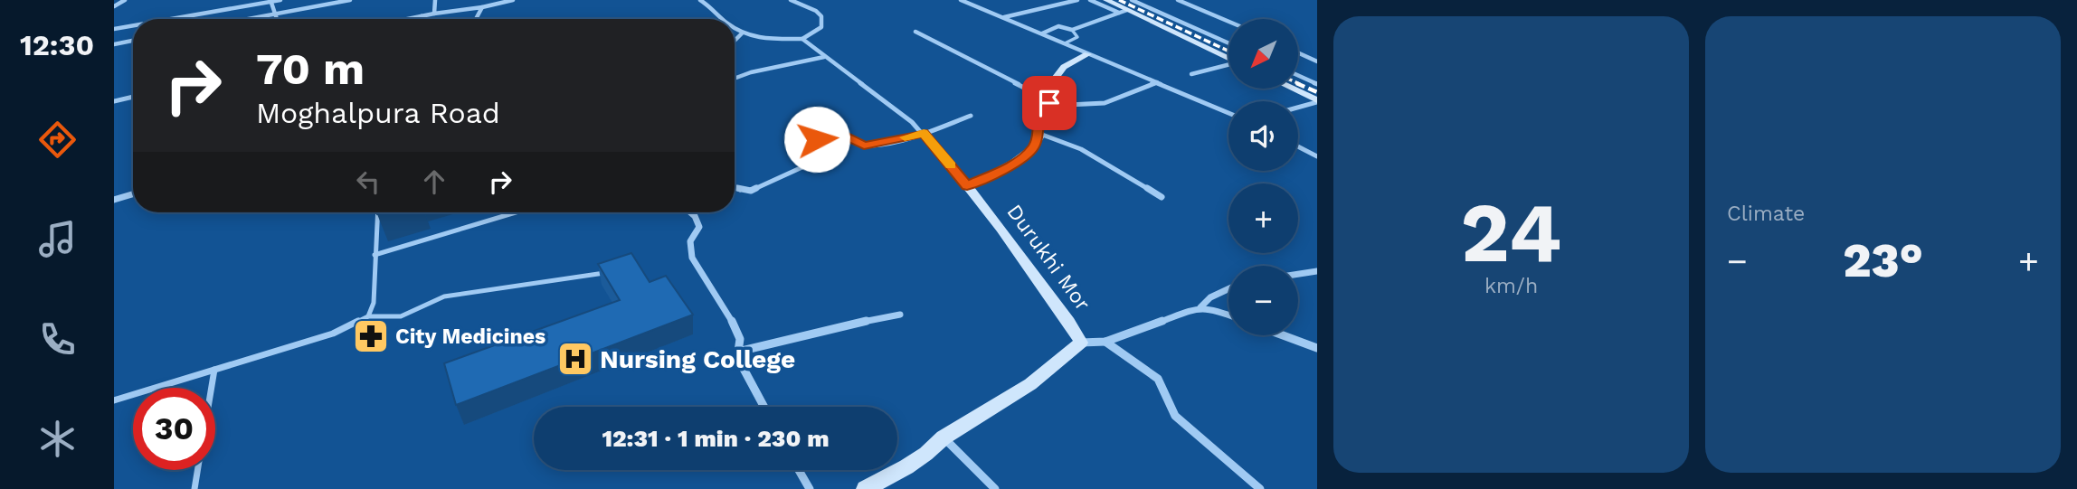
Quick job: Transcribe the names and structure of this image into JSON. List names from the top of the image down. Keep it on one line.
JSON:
{"streets":{"street":["Durukhi Mor"]},"places":{"pharmacy":["City Medicines"],"hospital":["Nursing College"]},"north":"bottom left","page":{"tabs":"12:30","tile":[["24","km/h"],"Climate"],"map_buttons":["+","−"],"turn":["70 m","Moghalpura Road"],"heat":["−","23°","+"],"limit":"30","trip":"12:31 · 1 min · 230 m"}}
